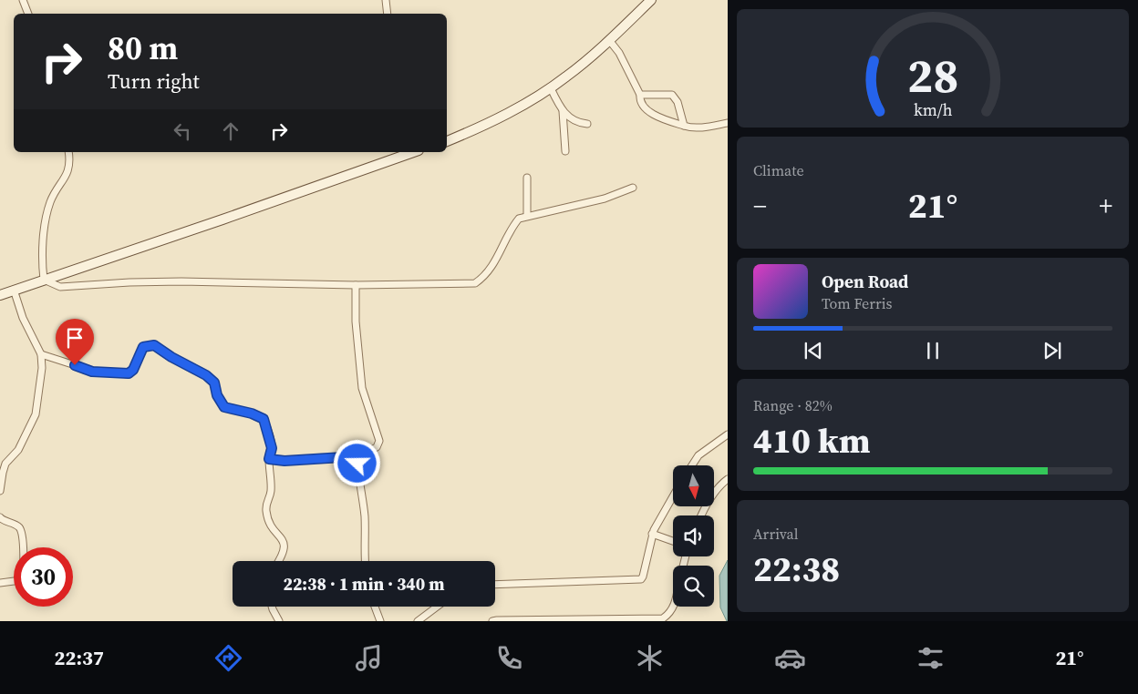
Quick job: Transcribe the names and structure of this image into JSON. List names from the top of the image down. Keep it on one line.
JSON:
{"north":"bottom","page":{"turn":["80 m","Turn right"],"tile":["Climate",["Range · 82%","410 km"],["Arrival","22:38"]],"heat":["−","21°","+"],"song":["Open Road","Tom Ferris"],"limit":"30","trip":"22:38 · 1 min · 340 m","tabs":["22:37","21°"],"gauge":["28","km/h"]}}
